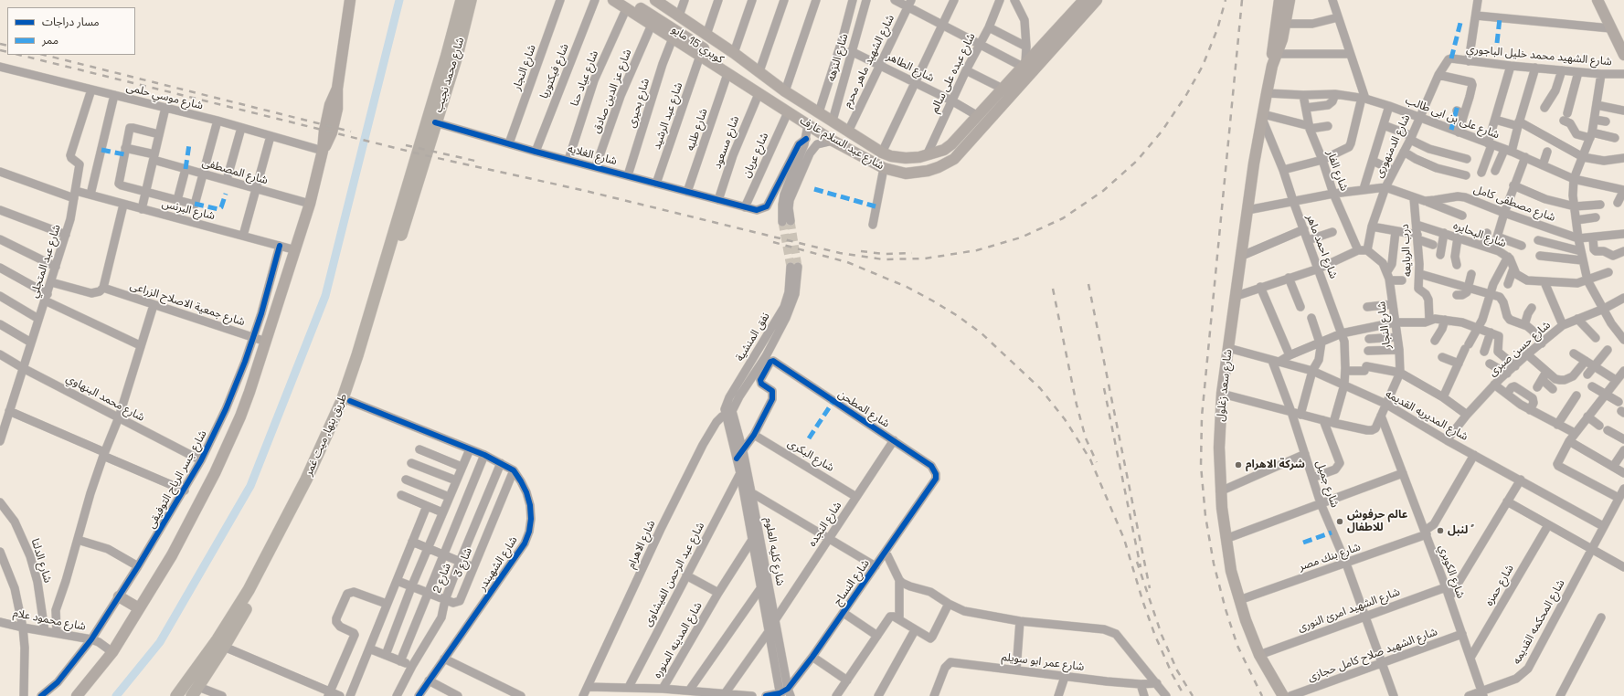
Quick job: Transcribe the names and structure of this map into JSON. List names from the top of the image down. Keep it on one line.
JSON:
{"streets":{"highway":["شارع محمد نجيب","طريق بنها, ميت غمر"],"main road":["كوبري 15 مايو","شارع عبد السلام عارف","شارع سعد زغلول"],"street":["شارع الشهيد محمد خليل الباجوري","شارع النزهه","شارع الشهيد ماهر محرم","شارع النجار","شارع الطاهر","شارع فيكتوريا","شارع عبده على سالم","شارع عياد حنا","شارع عز الدين صادق","شارع موسي حلمى","شارع بحيرى","شارع عبد الرشيد","شارع على بن ابى طالب","شارع طلبه","شارع مسعود","شارع الدمنهورى","شارع الغلايه","شارع عريان","شارع الفار","شارع المصطفى","شارع مصطفى كامل","شارع البرنس","شارع البحايره","شارع احمد ماهر","درب الربايعه","شارع عبد المتجلي","شارع جمعية الاصلاح الزراعى","نفق المنشية","شارع حسن صبرى","شارع محمد البنهاوي","شارع المطحن","شارع المديريه القديمه","شارع البكرى","شارع جسر الرياح التوفيقى","شارع جميل","شارع النجده","شارع الاهرام","شارع كليه العلوم","شارع بنك مصر","شارع الدلتا","شارع 3","شارع الشهبندر","شارع الكوبري","شارع عبد الرحمن الفيشاوى","شارع 2","شارع النساج","شارع حمزه","شارع الشهيد امرئ النورى","شارع محمود علام","شارع المحكمه القديمه","شارع المدينه المنوره","شارع الشهيد صلاح كامل حجازى","شارع عمر ابو سويلم"]},"crossings":[["كوبري 15 مايو","شارع عياد حنا"],["كوبري 15 مايو","شارع عبد الرشيد"],["كوبري 15 مايو","شارع مسعود"],["كوبري 15 مايو","شارع عبد السلام عارف"],["شارع الشهيد محمد خليل الباجوري","شارع الدمنهورى"],["شارع النزهه","شارع الطاهر"],["شارع النزهه","شارع عبد السلام عارف"],["شارع الشهيد ماهر محرم","شارع الطاهر"],["شارع الشهيد ماهر محرم","شارع عبد السلام عارف"],["شارع النجار","شارع الدمنهورى"],["شارع النجار","شارع الغلايه"],["شارع النجار","شارع الفار"],["شارع النجار","شارع احمد ماهر"],["شارع النجار","شارع المديريه القديمه"],["شارع النجار","شارع الكوبري"],["شارع الطاهر","شارع عبده على سالم"],["شارع الطاهر","شارع عبد السلام عارف"],["شارع فيكتوريا","شارع الغلايه"],["شارع عبده على سالم","شارع عبد السلام عارف"],["شارع محمد نجيب","شارع الغلايه"],["شارع محمد نجيب","طريق بنها, ميت غمر"],["شارع عياد حنا","شارع عبد السلام عارف"],["شارع عياد حنا","شارع الغلايه"],["شارع عز الدين صادق","شارع عبد السلام عارف"],["شارع عز الدين صادق","شارع الغلايه"],["شارع موسي حلمى","شارع عبد المتجلي"],["شارع بحيرى","شارع عبد السلام عارف"],["شارع بحيرى","شارع الغلايه"],["شارع عبد الرشيد","شارع عبد السلام عارف"],["شارع عبد الرشيد","شارع الغلايه"],["شارع على بن ابى طالب","شارع الدمنهورى"],["شارع على بن ابى طالب","شارع الفار"],["شارع على بن ابى طالب","شارع سعد زغلول"],["شارع طلبه","شارع عبد السلام عارف"],["شارع طلبه","شارع الغلايه"],["شارع مسعود","شارع عبد السلام عارف"],["شارع مسعود","شارع الغلايه"],["شارع عبد السلام عارف","شارع عريان"],["شارع الدمنهورى","شارع الفار"],["شارع الدمنهورى","شارع مصطفى كامل"],["شارع الغلايه","شارع عريان"],["شارع الفار","شارع مصطفى كامل"],["شارع مصطفى كامل","شارع احمد ماهر"],["شارع مصطفى كامل","درب الربايعه"],["شارع مصطفى كامل","شارع سعد زغلول"],["شارع البرنس","شارع عبد المتجلي"],["شارع البرنس","شارع جسر الرياح التوفيقى"],["شارع البحايره","درب الربايعه"],["شارع احمد ماهر","شارع سعد زغلول"],["شارع احمد ماهر","شارع المديريه القديمه"],["شارع عبد المتجلي","شارع محمد البنهاوي"],["شارع جمعية الاصلاح الزراعى","شارع جسر الرياح التوفيقى"],["نفق المنشية","شارع الاهرام"],["نفق المنشية","شارع كليه العلوم"],["شارع حسن صبرى","شارع المديريه القديمه"],["شارع سعد زغلول","شارع المديريه القديمه"],["شارع سعد زغلول","شارع بنك مصر"],["شارع سعد زغلول","شارع الشهيد امرئ النورى"],["شارع محمد البنهاوي","شارع جسر الرياح التوفيقى"],["شارع المطحن","شارع البكرى"],["شارع المطحن","شارع النجده"],["شارع المطحن","شارع النساج"],["شارع المديريه القديمه","شارع جميل"],["شارع المديريه القديمه","شارع المحكمه القديمه"],["طريق بنها, ميت غمر","شارع الشهبندر"],["شارع البكرى","شارع النجده"],["شارع جسر الرياح التوفيقى","شارع محمود علام"],["شارع جميل","شارع بنك مصر"],["شارع جميل","شارع الشهيد امرئ النورى"],["شارع جميل","شارع الشهيد صلاح كامل حجازى"],["شارع النجده","شارع كليه العلوم"],["شارع الاهرام","شارع كليه العلوم"],["شارع الاهرام","شارع المدينه المنوره"],["شارع كليه العلوم","شارع عبد الرحمن الفيشاوى"],["شارع كليه العلوم","شارع النساج"],["شارع كليه العلوم","شارع المدينه المنوره"],["شارع بنك مصر","شارع الكوبري"],["شارع الدلتا","شارع محمود علام"],["شارع 3","شارع الشهبندر"],["شارع 3","شارع 2"],["شارع الشهبندر","شارع 2"],["شارع الكوبري","شارع حمزه"],["شارع الكوبري","شارع الشهيد امرئ النورى"],["شارع الكوبري","شارع المحكمه القديمه"],["شارع الكوبري","شارع الشهيد صلاح كامل حجازى"],["شارع عبد الرحمن الفيشاوى","شارع المدينه المنوره"]],"places":["شركة الاهرام","عالم حرفوش للاطفال","لنبل ً"],"legend":["مسار دراجات","ممر"]}
